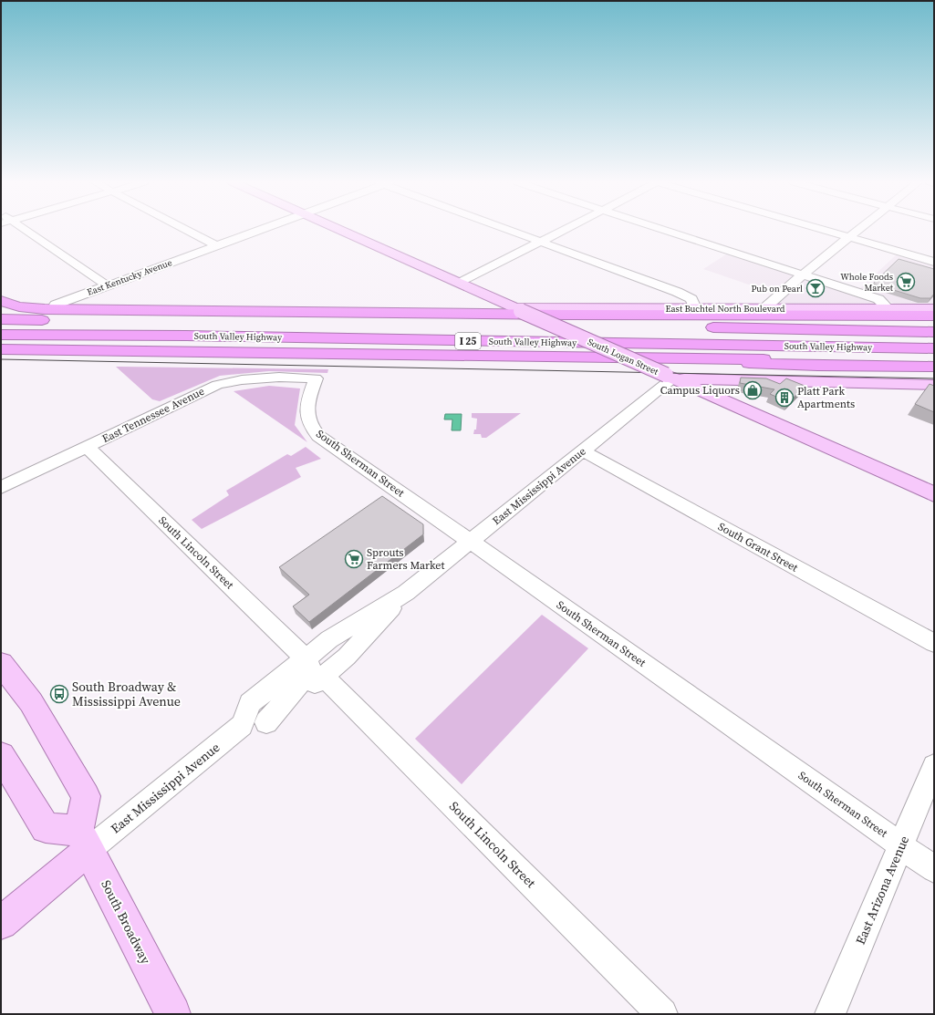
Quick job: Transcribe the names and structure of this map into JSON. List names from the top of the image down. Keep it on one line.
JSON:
{"streets":{"highway":["South Valley Highway","I 25"],"main road":["East Buchtel North Boulevard","South Logan Street","South Broadway"],"street":["East Kentucky Avenue","East Tennessee Avenue","South Sherman Street","East Mississippi Avenue","South Grant Street","South Lincoln Street","East Arizona Avenue"]},"crossings":[["East Buchtel North Boulevard","South Logan Street"],["South Logan Street","East Mississippi Avenue"],["East Tennessee Avenue","South Sherman Street"],["East Tennessee Avenue","South Lincoln Street"],["South Sherman Street","East Mississippi Avenue"],["South Sherman Street","East Arizona Avenue"],["East Mississippi Avenue","South Grant Street"],["East Mississippi Avenue","South Lincoln Street"],["East Mississippi Avenue","South Broadway"]],"places":{"supermarket":["Whole Foods Market","Sprouts Farmers Market"],"bar":["Pub on Pearl"],"shop":["Campus Liquors"],"building":["Platt Park Apartments"],"bus stop":["South Broadway & Mississippi Avenue"]}}
